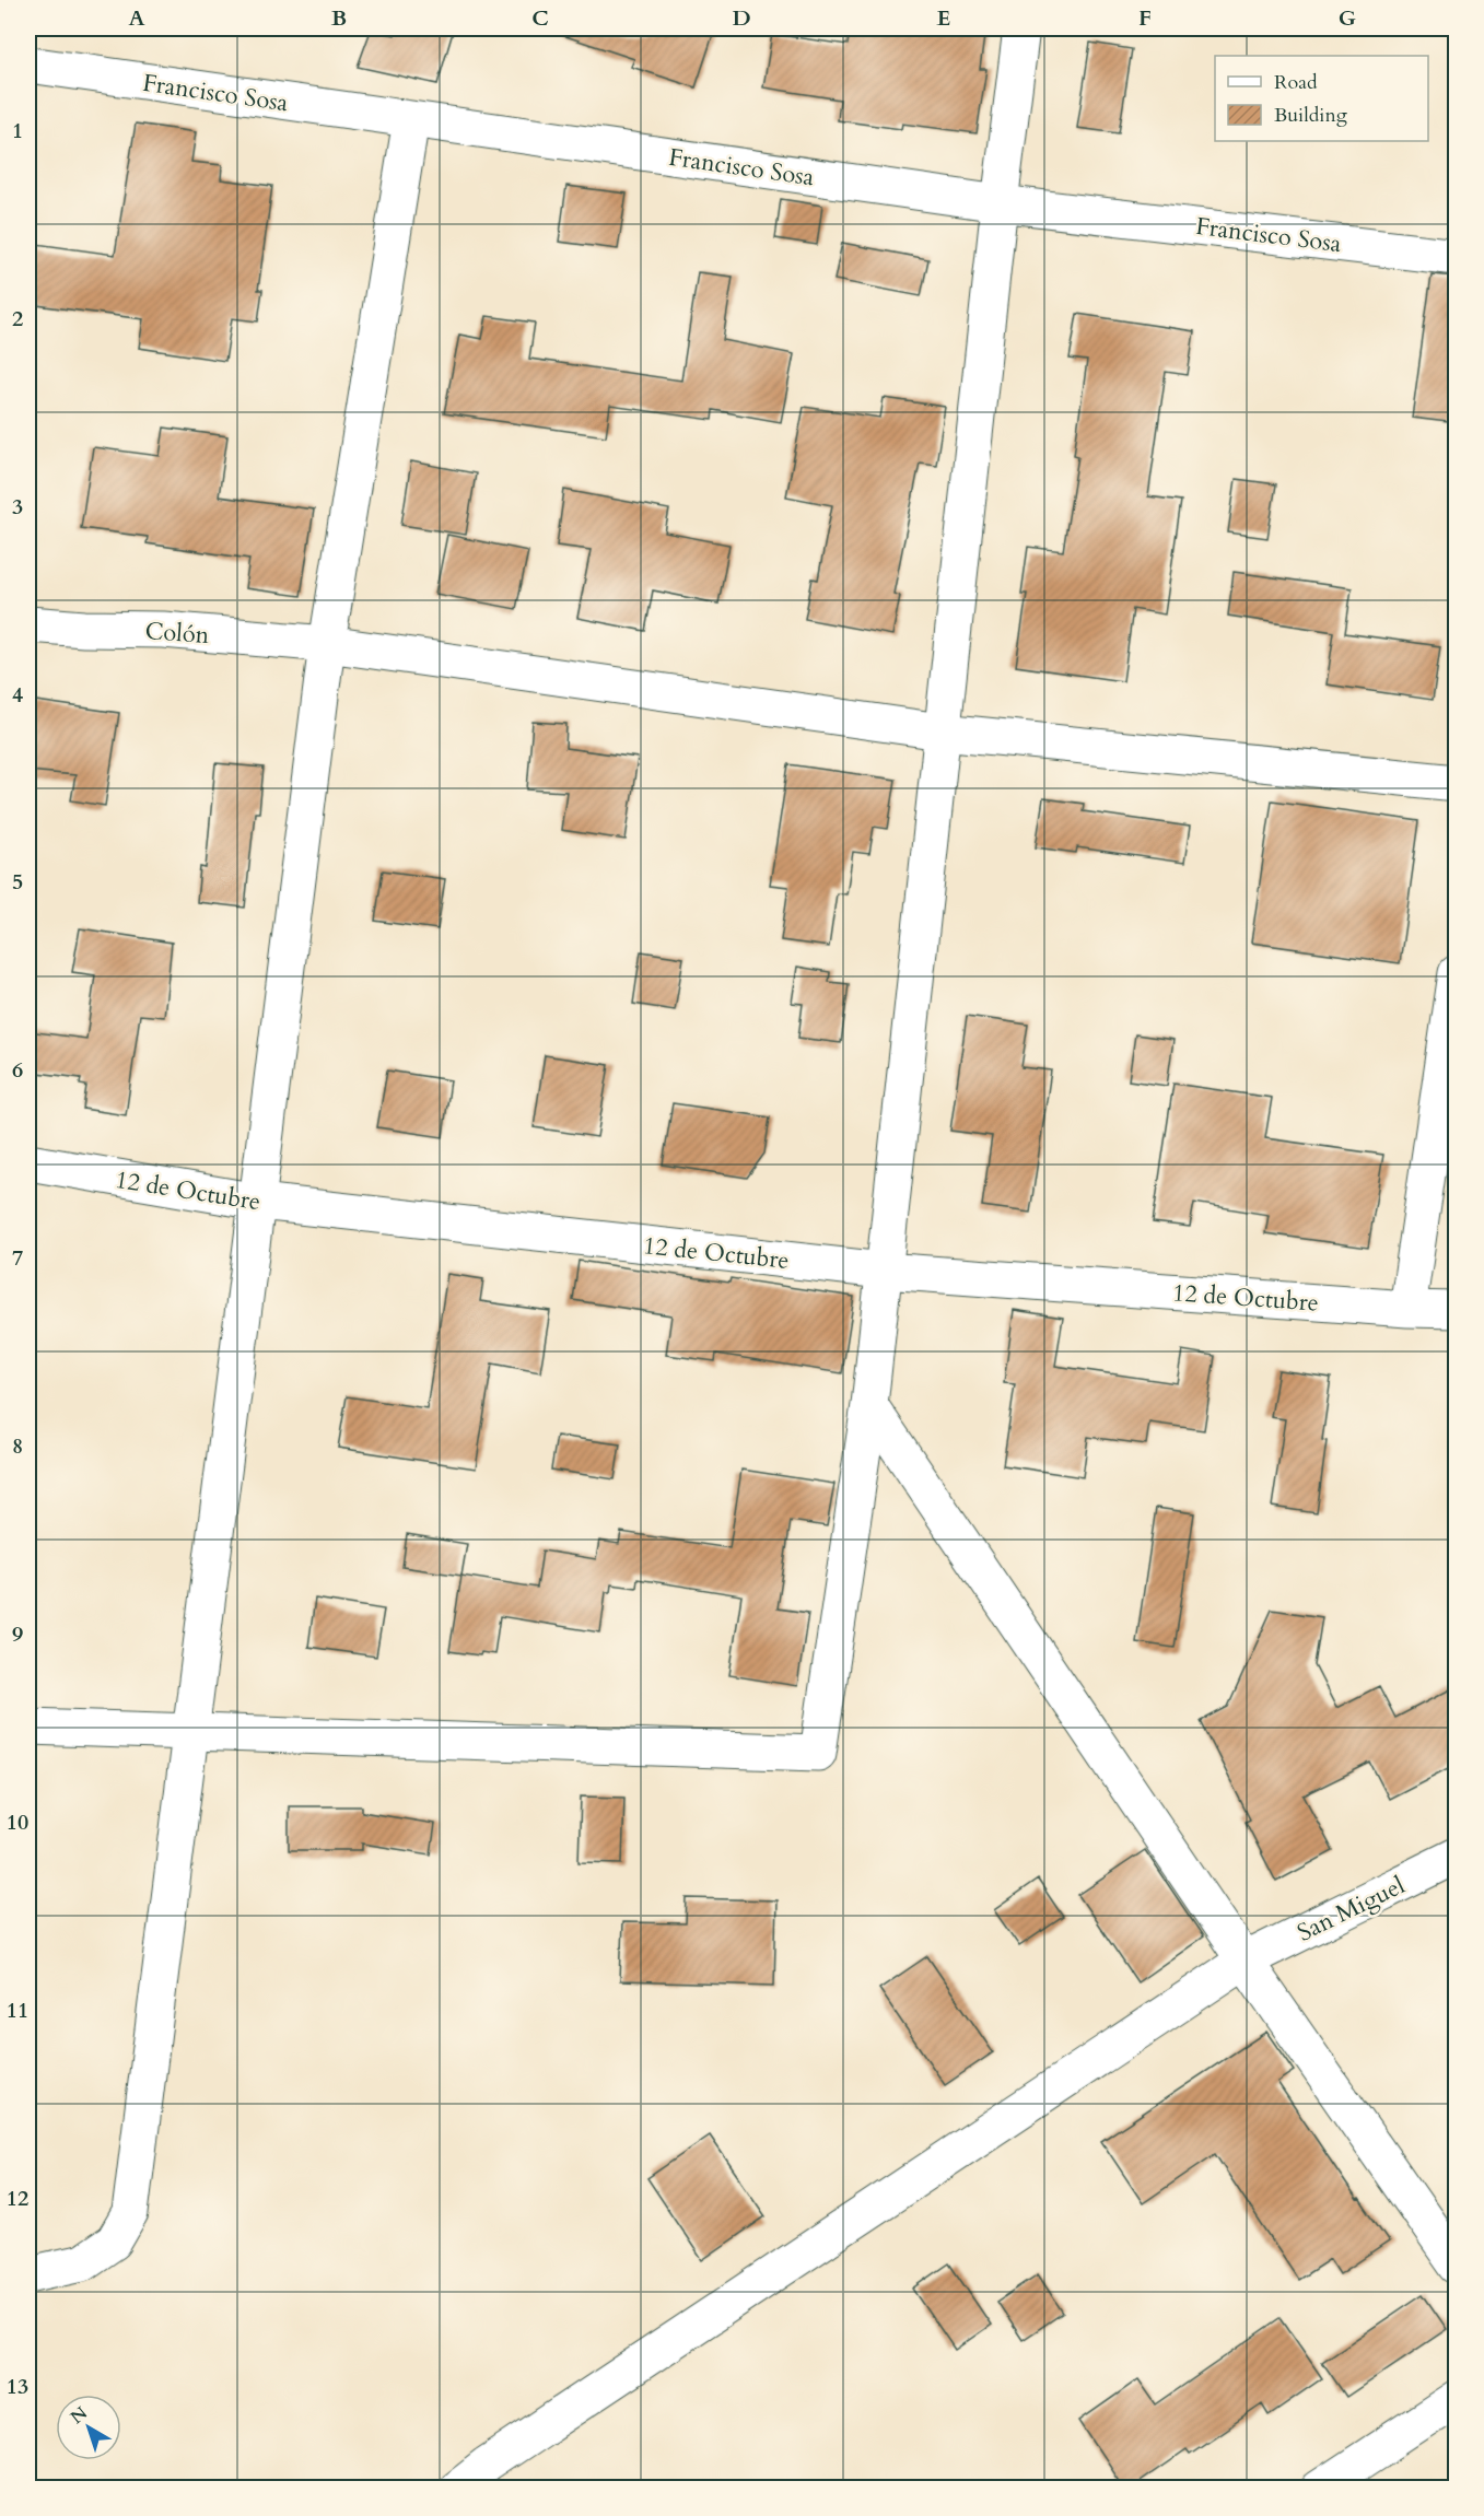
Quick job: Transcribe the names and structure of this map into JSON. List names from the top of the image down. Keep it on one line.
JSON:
{"streets":{"street":["Francisco Sosa","Colón","12 de Octubre","San Miguel"]},"legend":["Road","Building"],"north":"top left","grid":{"columns":["A","B","C","D","E","F","G"],"rows":["1","2","3","4","5","6","7","8","9","10","11","12","13"]}}
